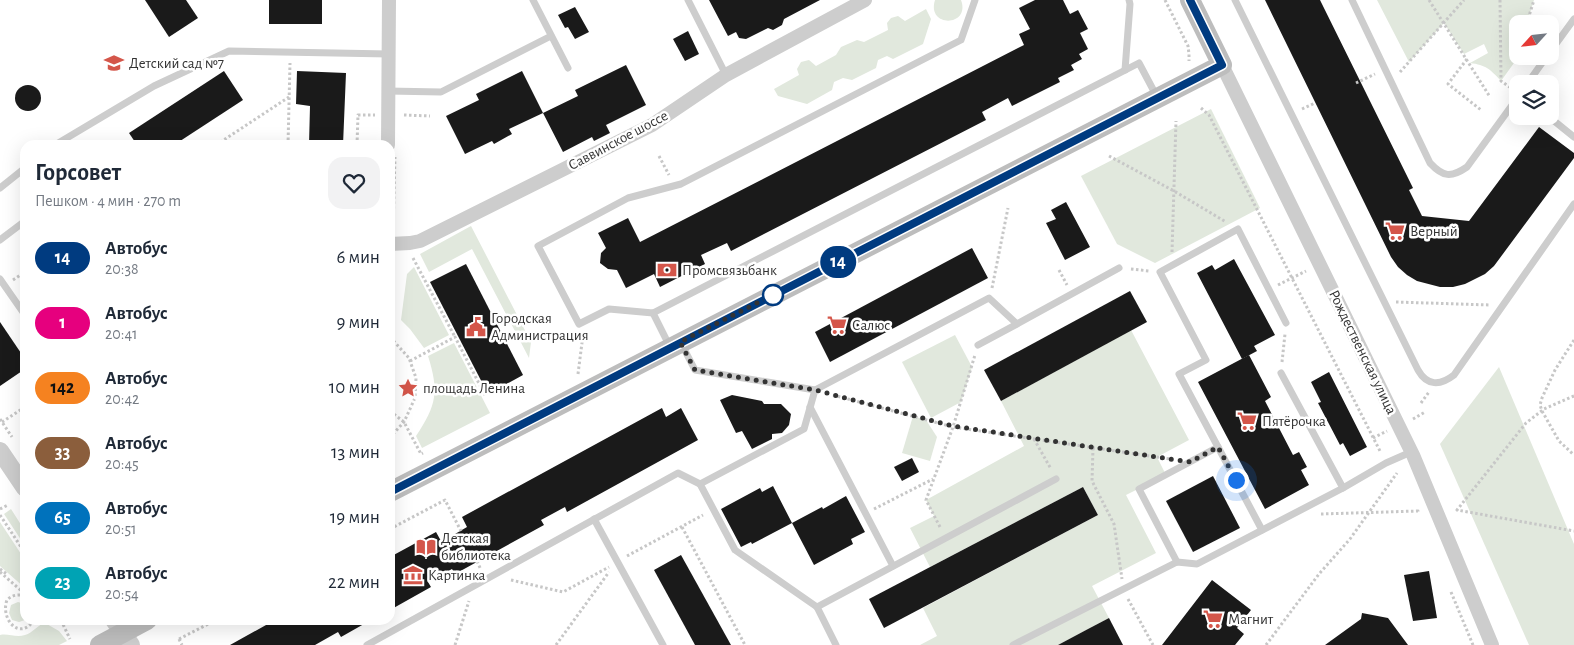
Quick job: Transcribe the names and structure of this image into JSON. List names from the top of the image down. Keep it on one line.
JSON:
{"streets":{"street":["Саввинское шоссе","Рождественская улица"]},"places":{"school or university":["Детский сад №7"],"supermarket":["Верный","Салюс","Пятёрочка","Магнит"],"bank":["Промсвязьбанк"],"public building":["Городская Администрация"],"place":["площадь Ленина"],"library":["Детская библиотека"],"museum":["Картинка"]},"lines":["bus line 14"],"north":"bottom left","page":{"on_map":"14","heading":["Горсовет","Пешком · 4 мин · 270 m"],"list":[{"mark":"14","name":"Автобус","note":"20:38","value":"6 мин"},{"mark":"1","name":"Автобус","note":"20:41","value":"9 мин"},{"mark":"142","name":"Автобус","note":"20:42","value":"10 мин"},{"mark":"33","name":"Автобус","note":"20:45","value":"13 мин"},{"mark":"65","name":"Автобус","note":"20:51","value":"19 мин"},{"mark":"23","name":"Автобус","note":"20:54","value":"22 мин"}]}}
